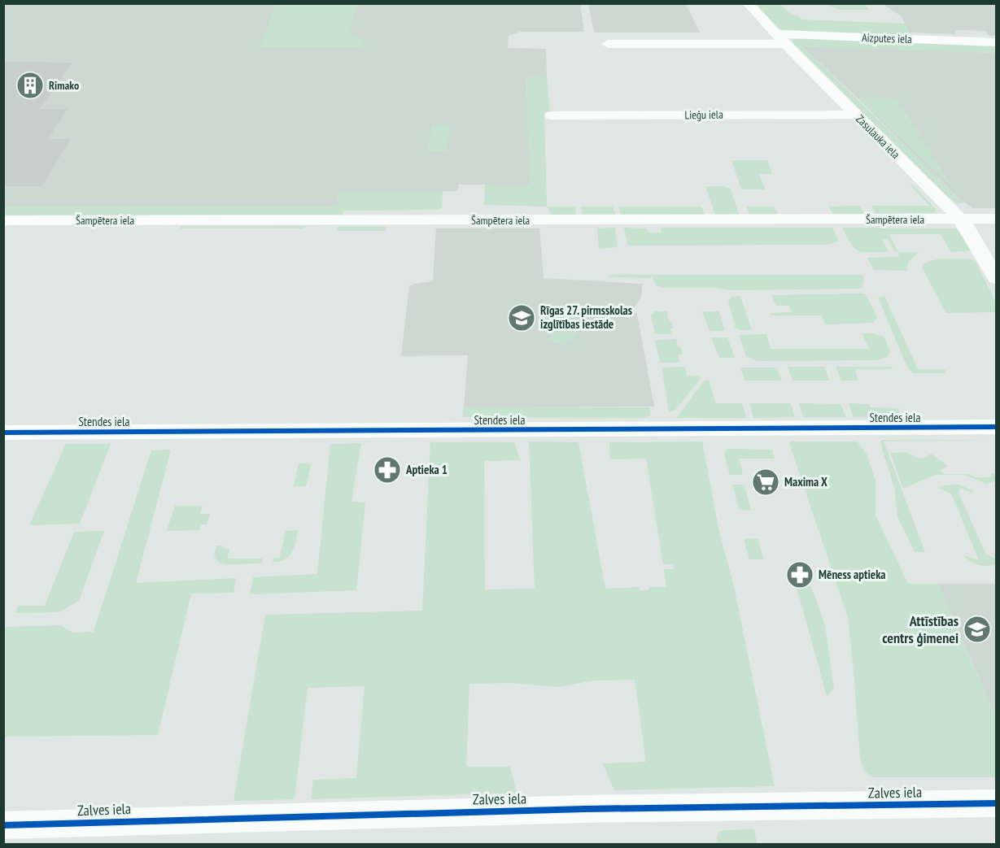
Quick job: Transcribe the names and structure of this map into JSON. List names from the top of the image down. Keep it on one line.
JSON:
{"streets":{"street":["Aizputes iela","Lieģu iela","Zasulauka iela","Šampētera iela","Stendes iela","Zalves iela"]},"crossings":[["Aizputes iela","Zasulauka iela"],["Lieģu iela","Zasulauka iela"],["Zasulauka iela","Šampētera iela"]],"places":{"building":["Rimako"],"school or university":["Rīgas 27. pirmsskolas izglītības iestāde","Attīstības centrs ģimenei"],"pharmacy":["Aptieka 1","Mēness aptieka"],"supermarket":["Maxima X"]}}
